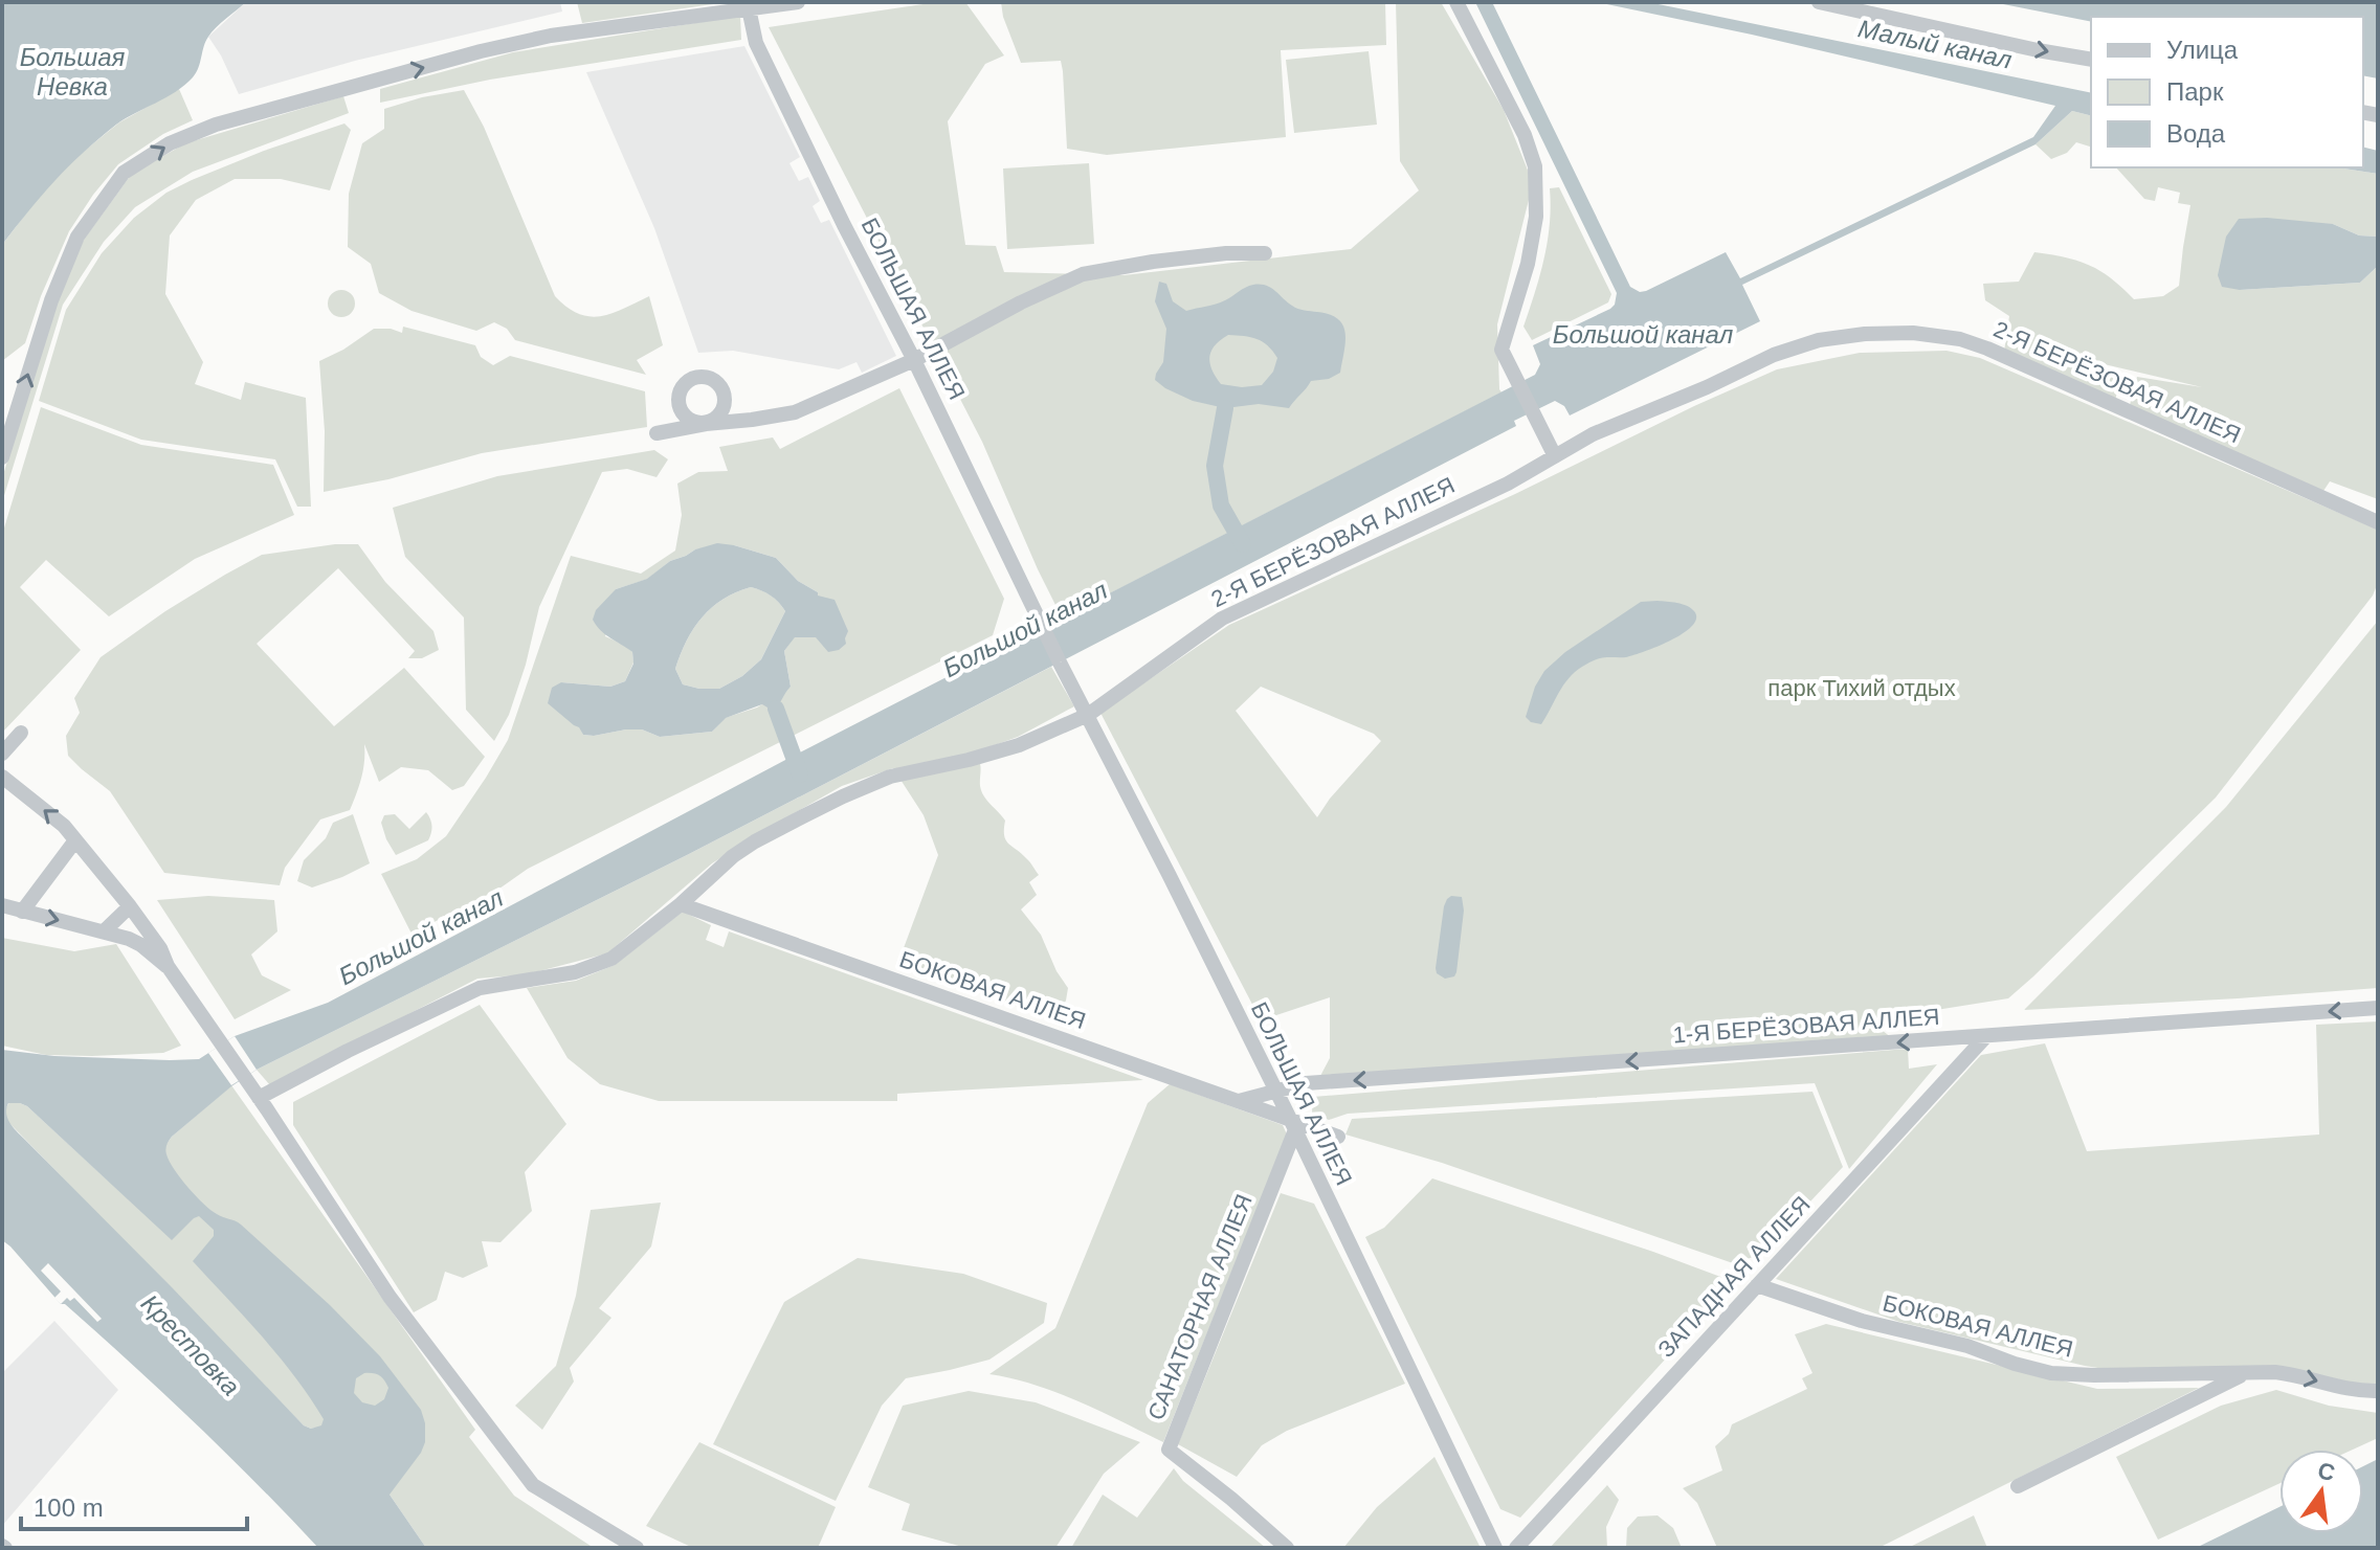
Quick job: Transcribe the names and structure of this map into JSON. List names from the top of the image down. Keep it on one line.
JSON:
{"streets":{"street":["БОЛЬШАЯ АЛЛЕЯ","2-Я БЕРЁЗОВАЯ АЛЛЕЯ","БОКОВАЯ АЛЛЕЯ","1-Я БЕРЁЗОВАЯ АЛЛЕЯ","ЗАПАДНАЯ АЛЛЕЯ","САНАТОРНАЯ АЛЛЕЯ"]},"crossings":[["БОЛЬШАЯ АЛЛЕЯ","2-Я БЕРЁЗОВАЯ АЛЛЕЯ"],["БОЛЬШАЯ АЛЛЕЯ","БОКОВАЯ АЛЛЕЯ"],["БОЛЬШАЯ АЛЛЕЯ","1-Я БЕРЁЗОВАЯ АЛЛЕЯ"],["БОЛЬШАЯ АЛЛЕЯ","САНАТОРНАЯ АЛЛЕЯ"],["2-Я БЕРЁЗОВАЯ АЛЛЕЯ","БОКОВАЯ АЛЛЕЯ"],["БОКОВАЯ АЛЛЕЯ","1-Я БЕРЁЗОВАЯ АЛЛЕЯ"],["БОКОВАЯ АЛЛЕЯ","ЗАПАДНАЯ АЛЛЕЯ"],["БОКОВАЯ АЛЛЕЯ","САНАТОРНАЯ АЛЛЕЯ"],["1-Я БЕРЁЗОВАЯ АЛЛЕЯ","ЗАПАДНАЯ АЛЛЕЯ"]],"one_way":["1-Я БЕРЁЗОВАЯ АЛЛЕЯ"],"water":["Малый канал","Большая Невка","Большой канал","Крестовка"],"parks":["парк Тихий отдых"],"legend":["Улица","Парк","Вода"],"scale_bar":"100 m","north":"top"}
